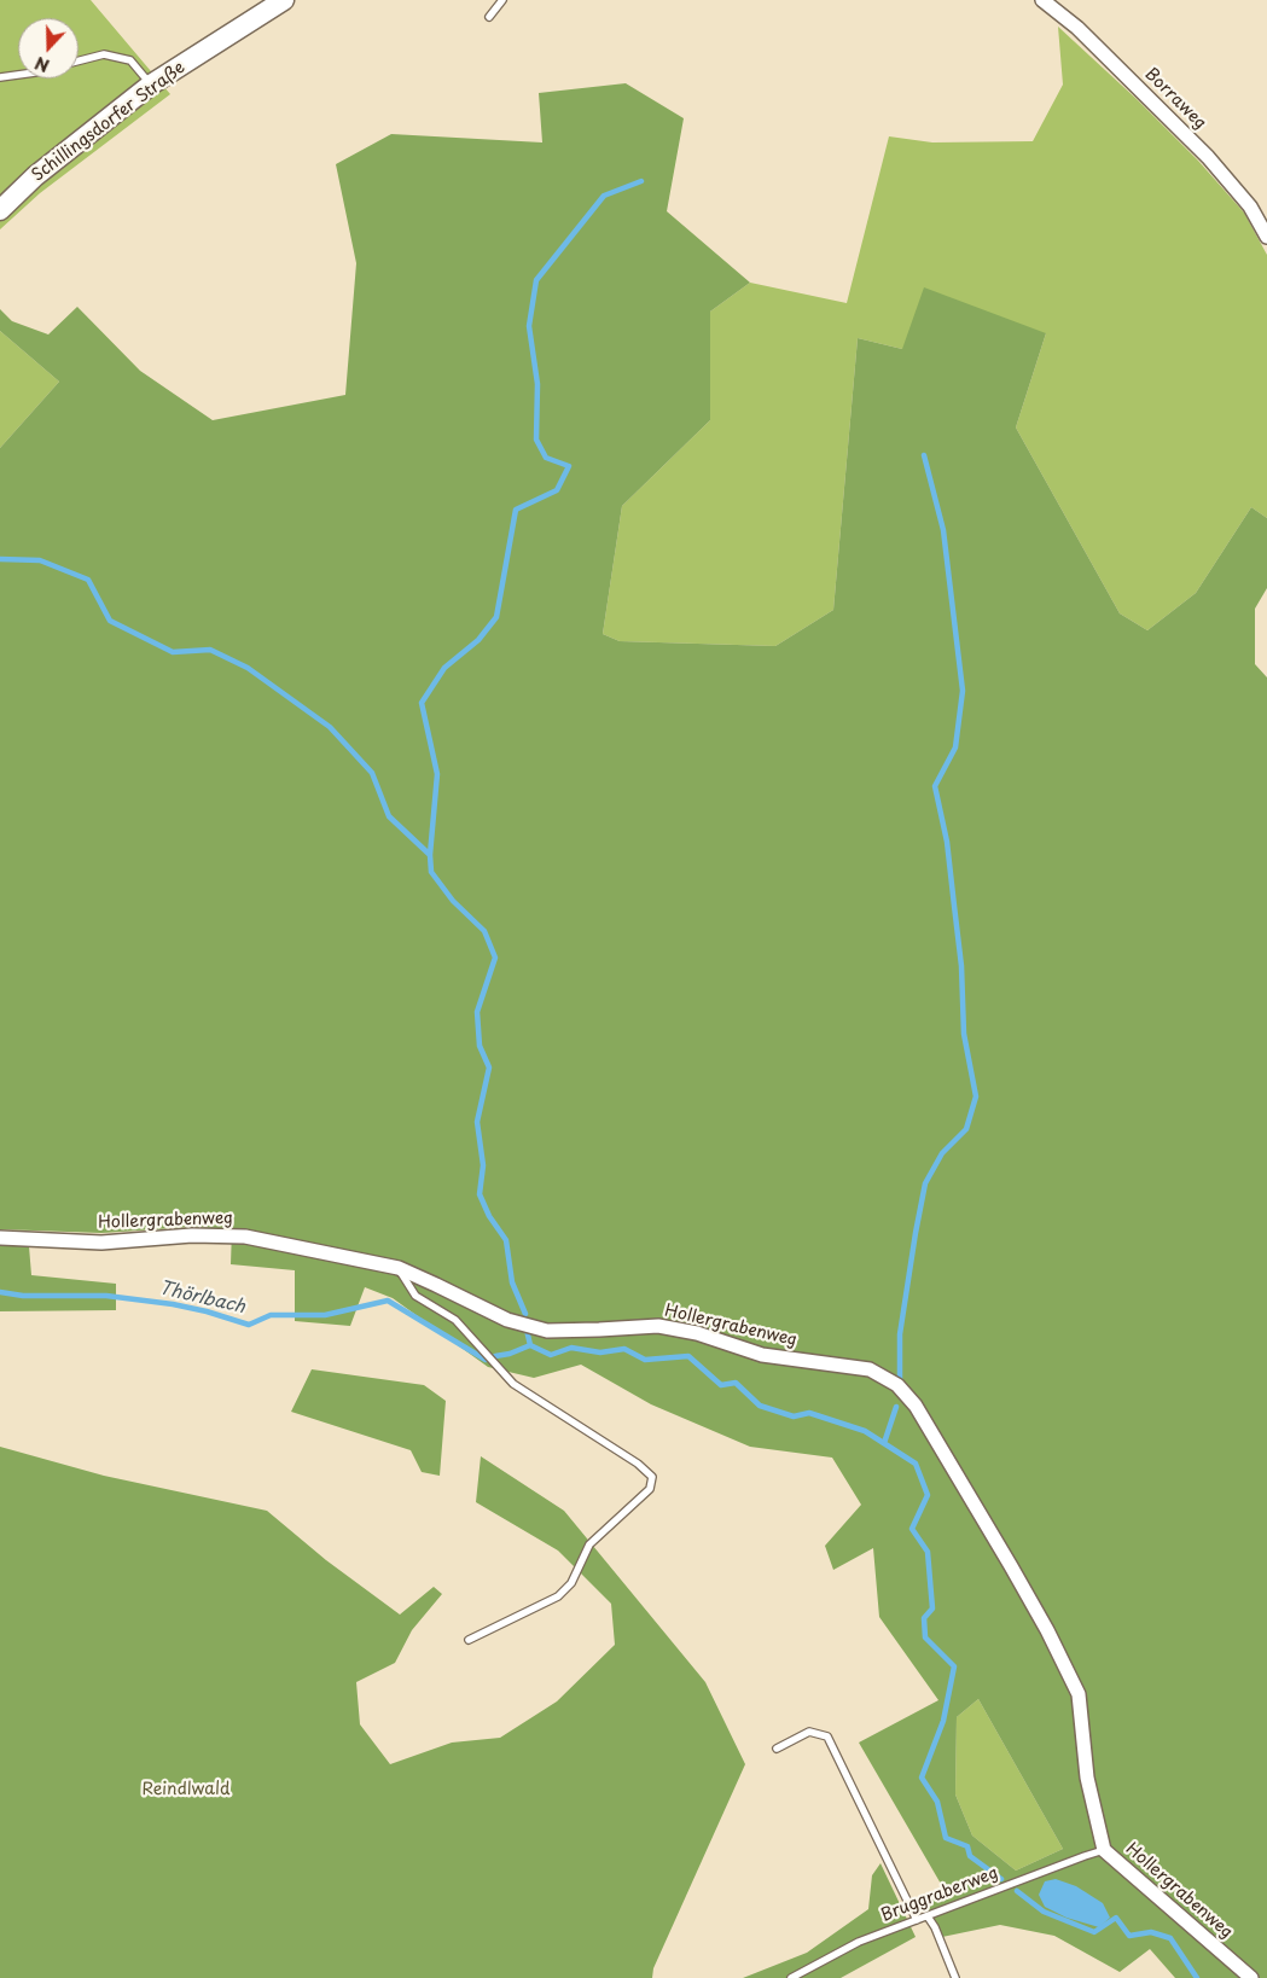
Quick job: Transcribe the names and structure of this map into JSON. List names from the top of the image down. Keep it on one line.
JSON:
{"streets":{"main road":["Schillingsdorfer Straße"],"street":["Borraweg","Hollergrabenweg"],"lane":["Bruggraberweg"]},"crossings":[["Hollergrabenweg","Bruggraberweg"]],"water":["Thörlbach"],"parks":["Reindlwald"],"north":"bottom"}
